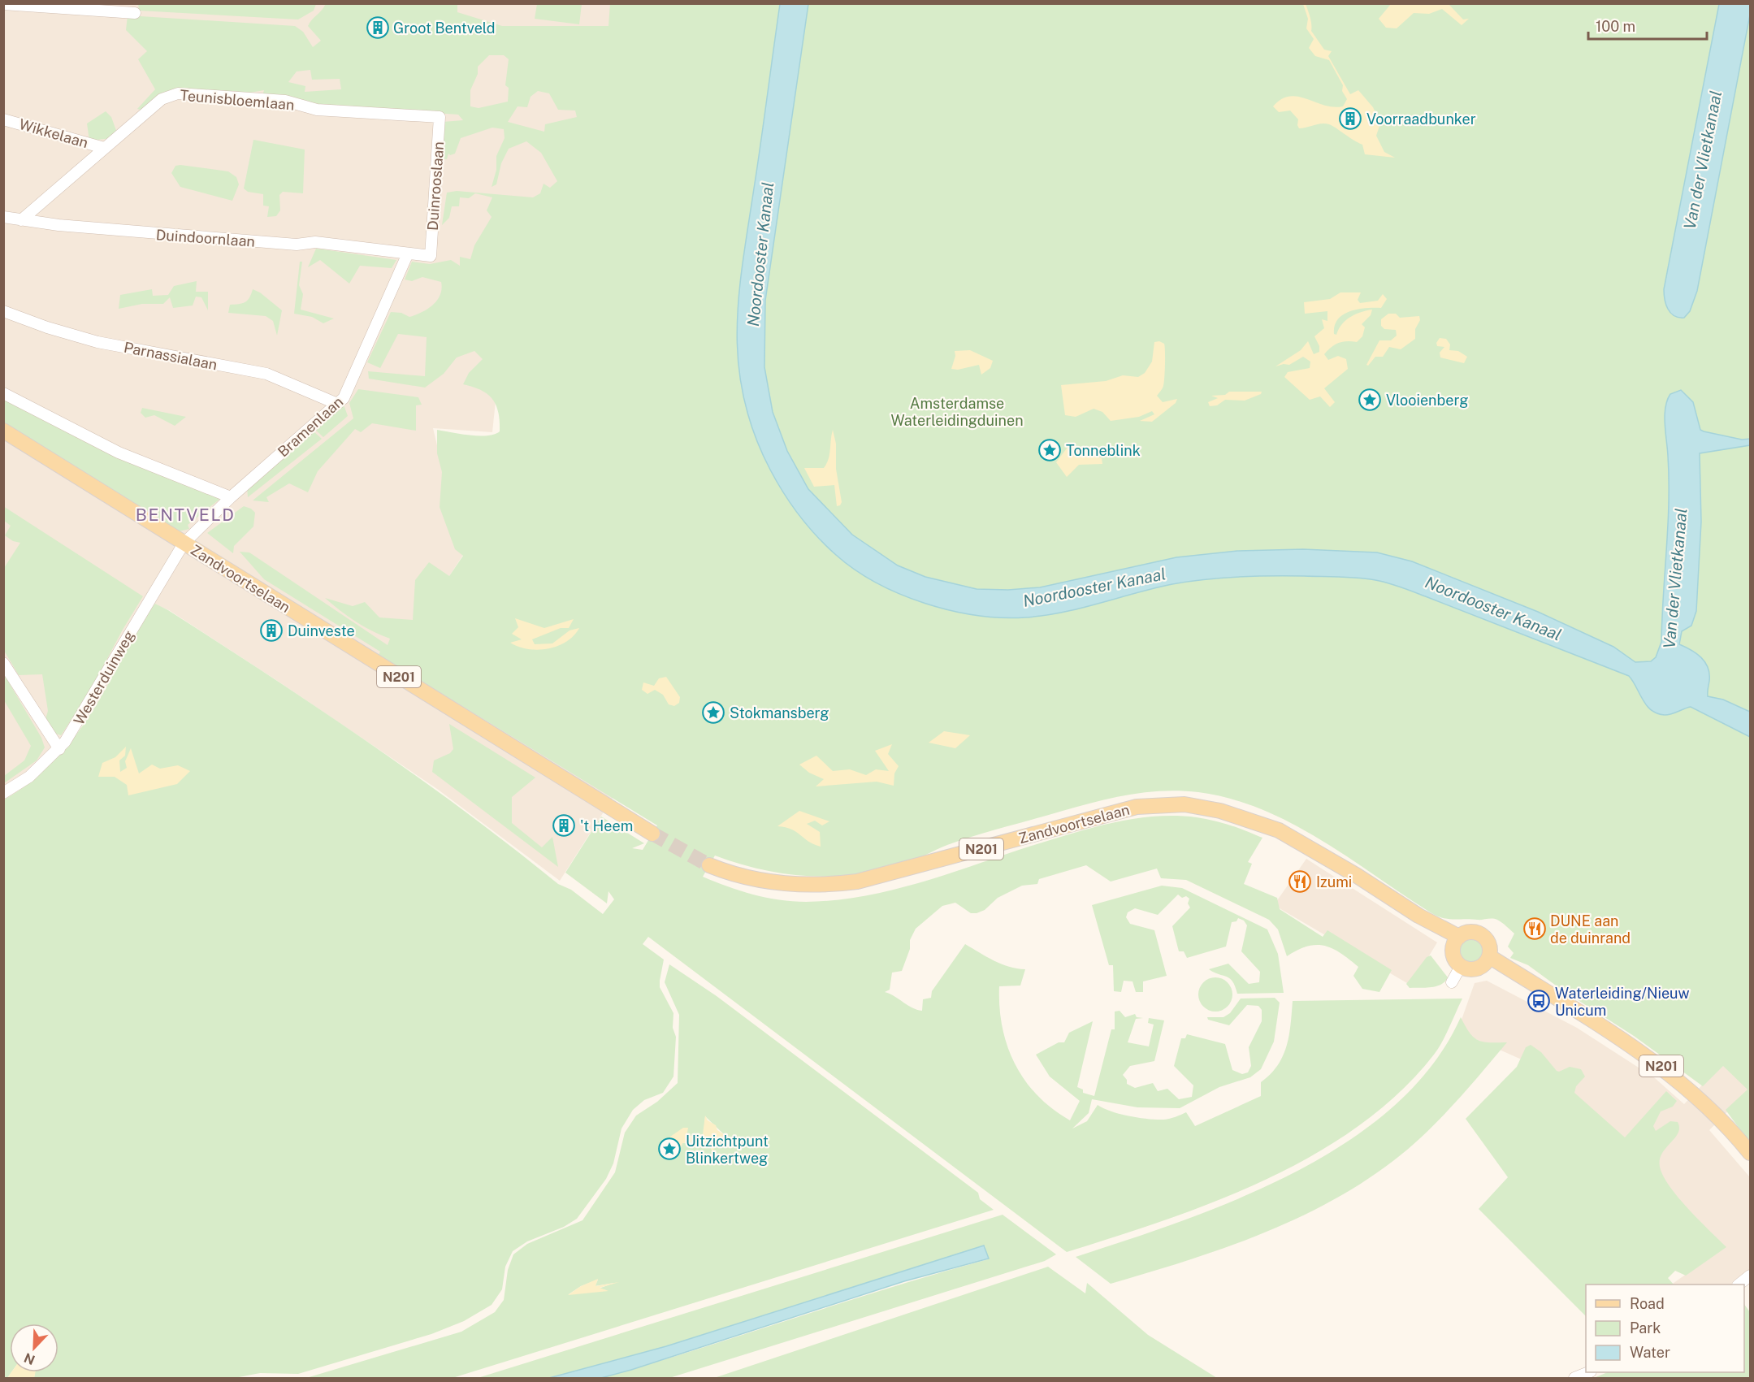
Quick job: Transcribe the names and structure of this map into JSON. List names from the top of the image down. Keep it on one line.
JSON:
{"streets":{"main road":["Zandvoortselaan","N201"],"street":["Teunisbloemlaan","Wikkelaan","Duinrooslaan","Duindoornlaan","Parnassialaan","Bramenlaan","Westerduinweg"]},"crossings":[["Teunisbloemlaan","Wikkelaan"],["Teunisbloemlaan","Duinrooslaan"],["Teunisbloemlaan","Duindoornlaan"],["Duinrooslaan","Duindoornlaan"],["Duinrooslaan","Bramenlaan"],["Duindoornlaan","Bramenlaan"],["Parnassialaan","Bramenlaan"],["Bramenlaan","Zandvoortselaan"],["Bramenlaan","Westerduinweg"],["Zandvoortselaan","N201"],["Zandvoortselaan","Westerduinweg"]],"districts":["BENTVELD"],"water":["Van der Vlietkanaal","Noordooster Kanaal"],"parks":["Amsterdamse Waterleidingduinen"],"places":{"building":["Groot Bentveld","Voorraadbunker","Duinveste","'t Heem"],"place":["Vlooienberg","Tonneblink","Stokmansberg","Uitzichtpunt Blinkertweg"],"restaurant":["Izumi","DUNE aan de duinrand"],"bus stop":["Waterleiding/Nieuw Unicum"]},"legend":["Road","Park","Water"],"scale_bar":"100 m","north":"bottom left"}
